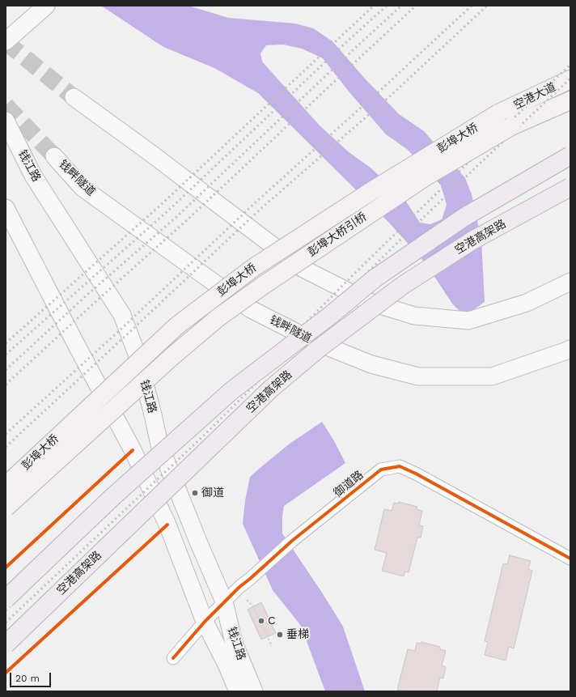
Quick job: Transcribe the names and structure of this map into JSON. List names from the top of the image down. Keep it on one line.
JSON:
{"streets":{"highway":["空港高架路"],"main road":["空港大道","彭埠大桥","钱江路","钱畔隧道","彭埠大桥引桥"],"street":["御道路"]},"crossings":[["空港大道","彭埠大桥"],["空港大道","彭埠大桥引桥"],["彭埠大桥","彭埠大桥引桥"],["钱江路","御道路"]],"places":["御道","C","垂梯"],"scale_bar":"20 m"}
